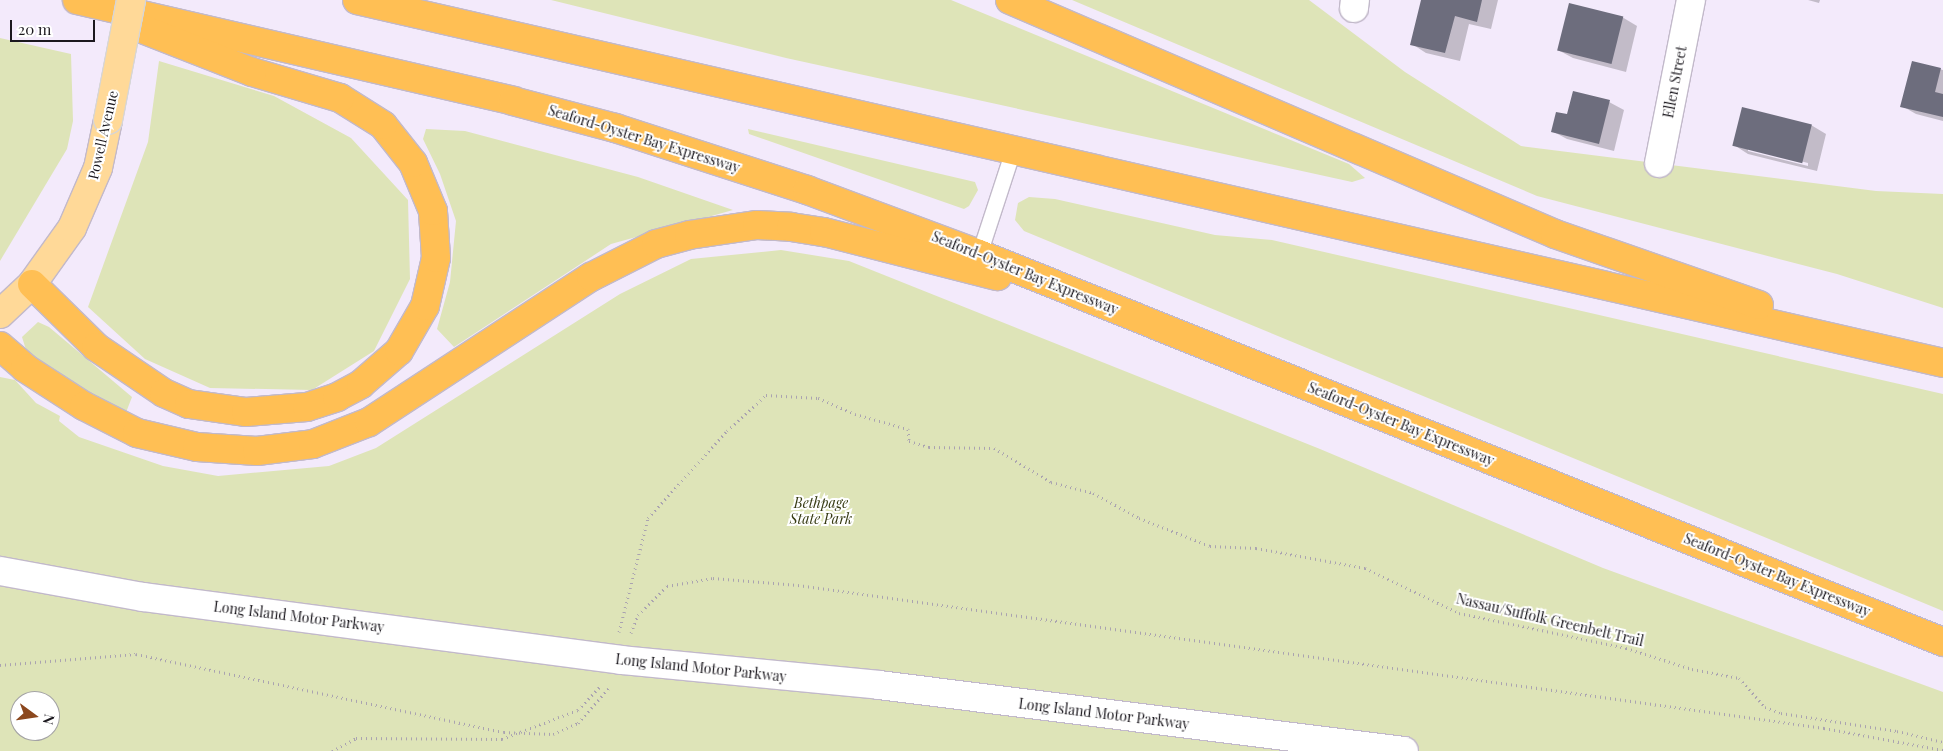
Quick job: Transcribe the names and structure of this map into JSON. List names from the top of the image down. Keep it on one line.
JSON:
{"streets":{"highway":["Seaford-Oyster Bay Expressway"],"main road":["Powell Avenue"],"street":["Ellen Street","Long Island Motor Parkway"],"path":["Nassau/Suffolk Greenbelt Trail"]},"crossings":[["Long Island Motor Parkway","Nassau/Suffolk Greenbelt Trail"]],"parks":["Bethpage State Park"],"scale_bar":"20 m","north":"right"}
